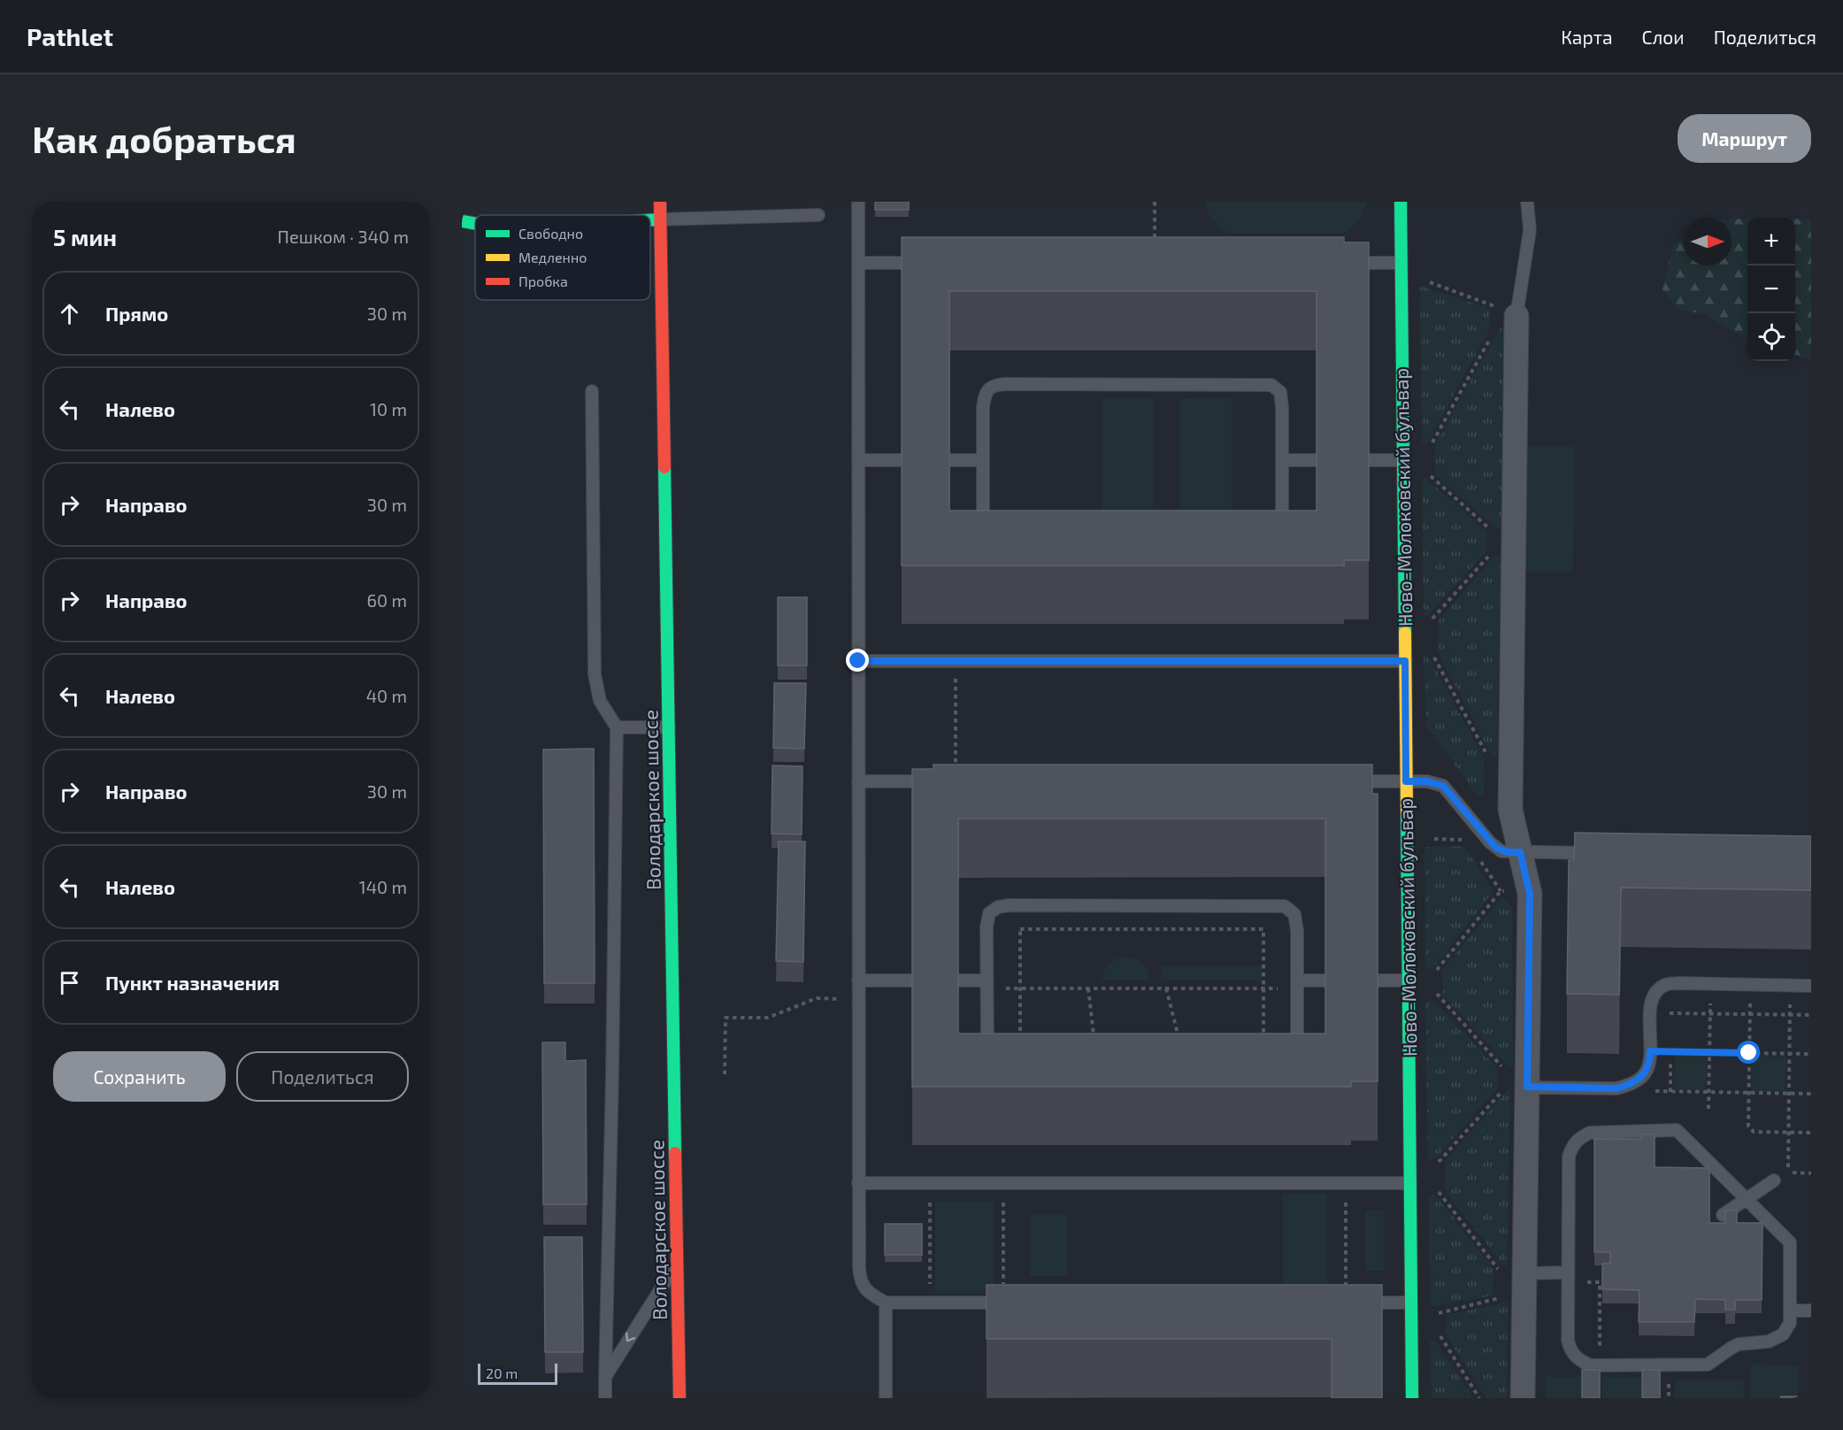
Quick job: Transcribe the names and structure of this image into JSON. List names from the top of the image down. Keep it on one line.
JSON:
{"streets":{"street":["Ново-Молоковский бульвар","Володарское шоссе"]},"legend":["Свободно","Медленно","Пробка"],"scale_bar":"20 m","north":"right","page":{"header":"Pathlet","nav":["Карта","Слои","Поделиться"],"buttons":["Маршрут",["Сохранить","Поделиться"]],"title":"Как добраться","heading":["5 мин","Пешком · 340 m"],"map_buttons":["+","−"],"list":[["Прямо","30 m"],["Налево","10 m"],["Направо","30 m"],["Направо","60 m"],["Налево","40 m"],["Направо","30 m"],["Налево","140 m"],"Пункт назначения"],"scale":"20 m"}}
